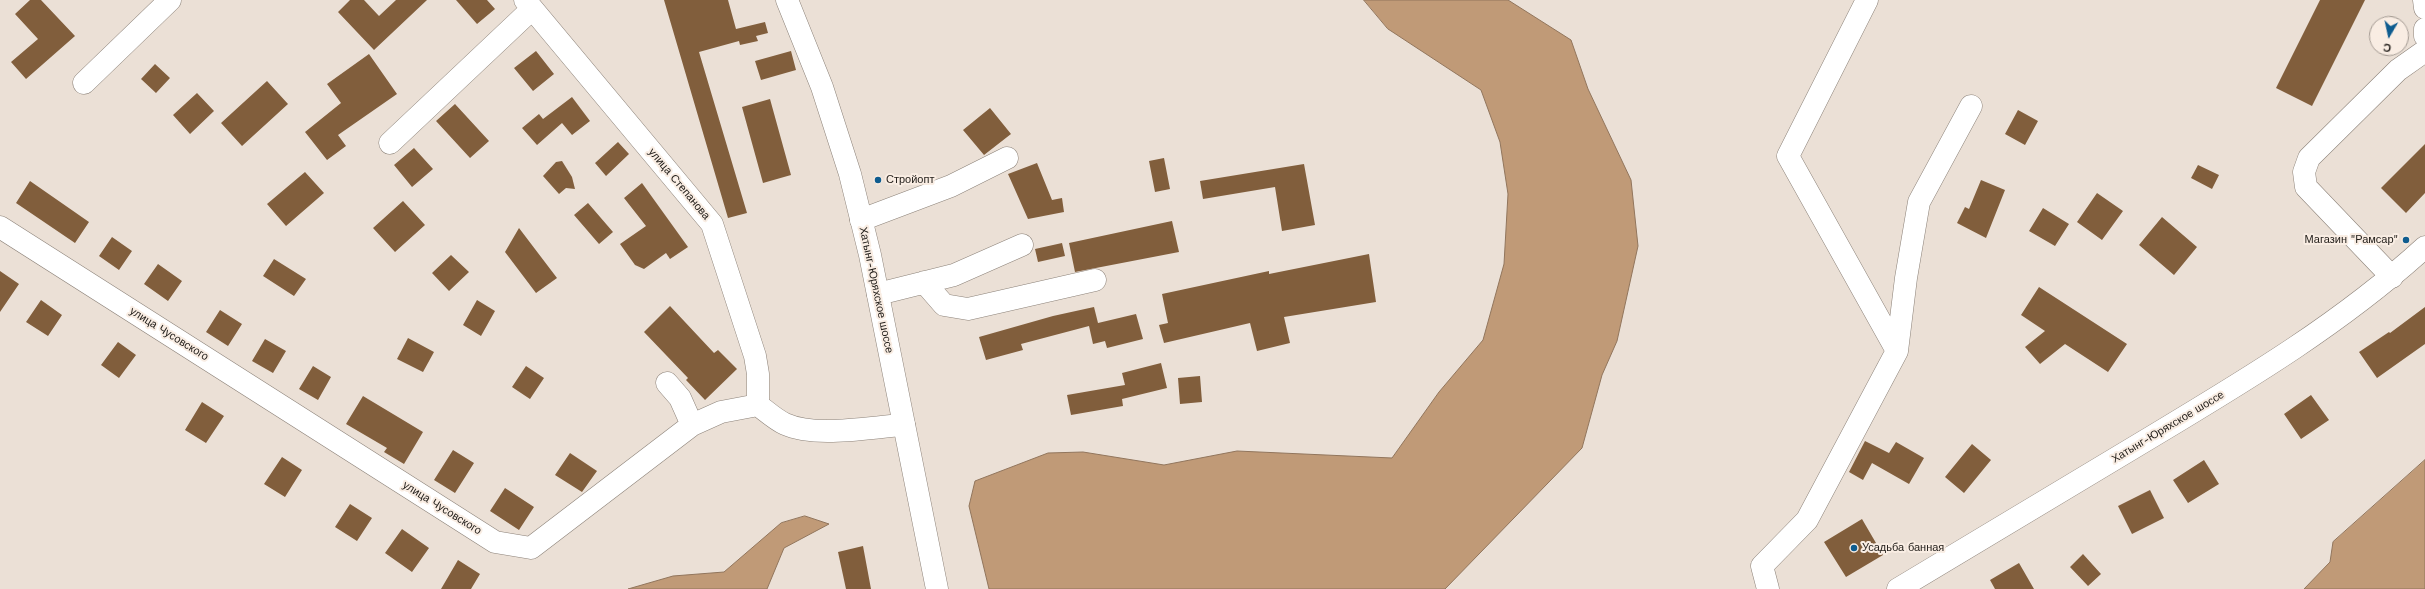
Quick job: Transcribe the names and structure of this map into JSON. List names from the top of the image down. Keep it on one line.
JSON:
{"streets":{"street":["улица Степанова","Хатынг-Юряхское шоссе","улица Чусовского"]},"crossings":[["улица Степанова","улица Чусовского"]],"places":["Стройопт","Магазин \"Рамсар\"","Усадьба банная"],"north":"bottom"}
